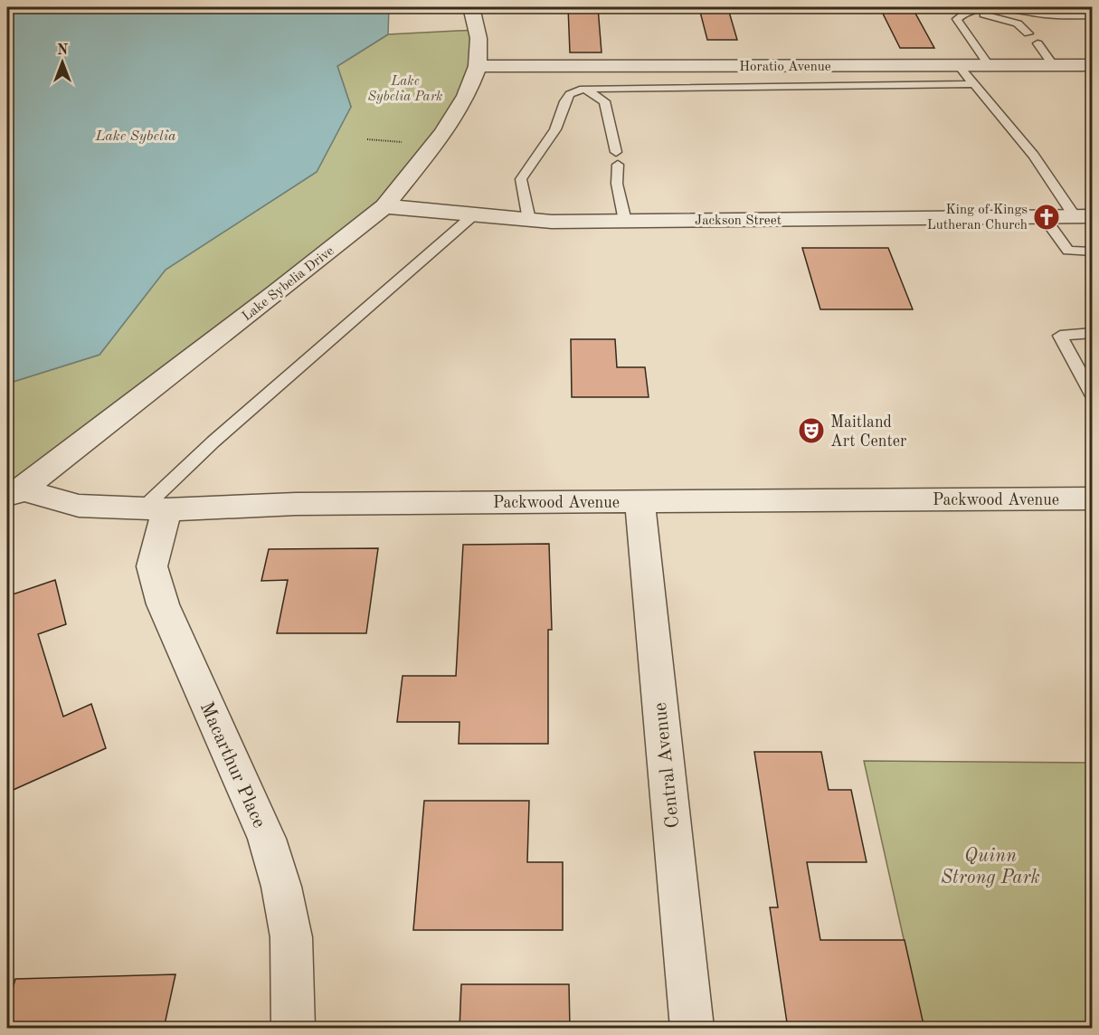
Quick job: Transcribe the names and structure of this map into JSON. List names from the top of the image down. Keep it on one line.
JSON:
{"streets":{"street":["Horatio Avenue","Jackson Street","Lake Sybelia Drive","Packwood Avenue","Macarthur Place","Central Avenue"]},"crossings":[["Horatio Avenue","Lake Sybelia Drive"],["Jackson Street","Lake Sybelia Drive"],["Lake Sybelia Drive","Packwood Avenue"],["Packwood Avenue","Macarthur Place"],["Packwood Avenue","Central Avenue"]],"water":["Lake Sybelia"],"parks":["Lake Sybelia Park","Quinn Strong Park"],"places":{"church":["King of Kings Lutheran Church"],"theatre":["Maitland Art Center"]},"north":"top"}
